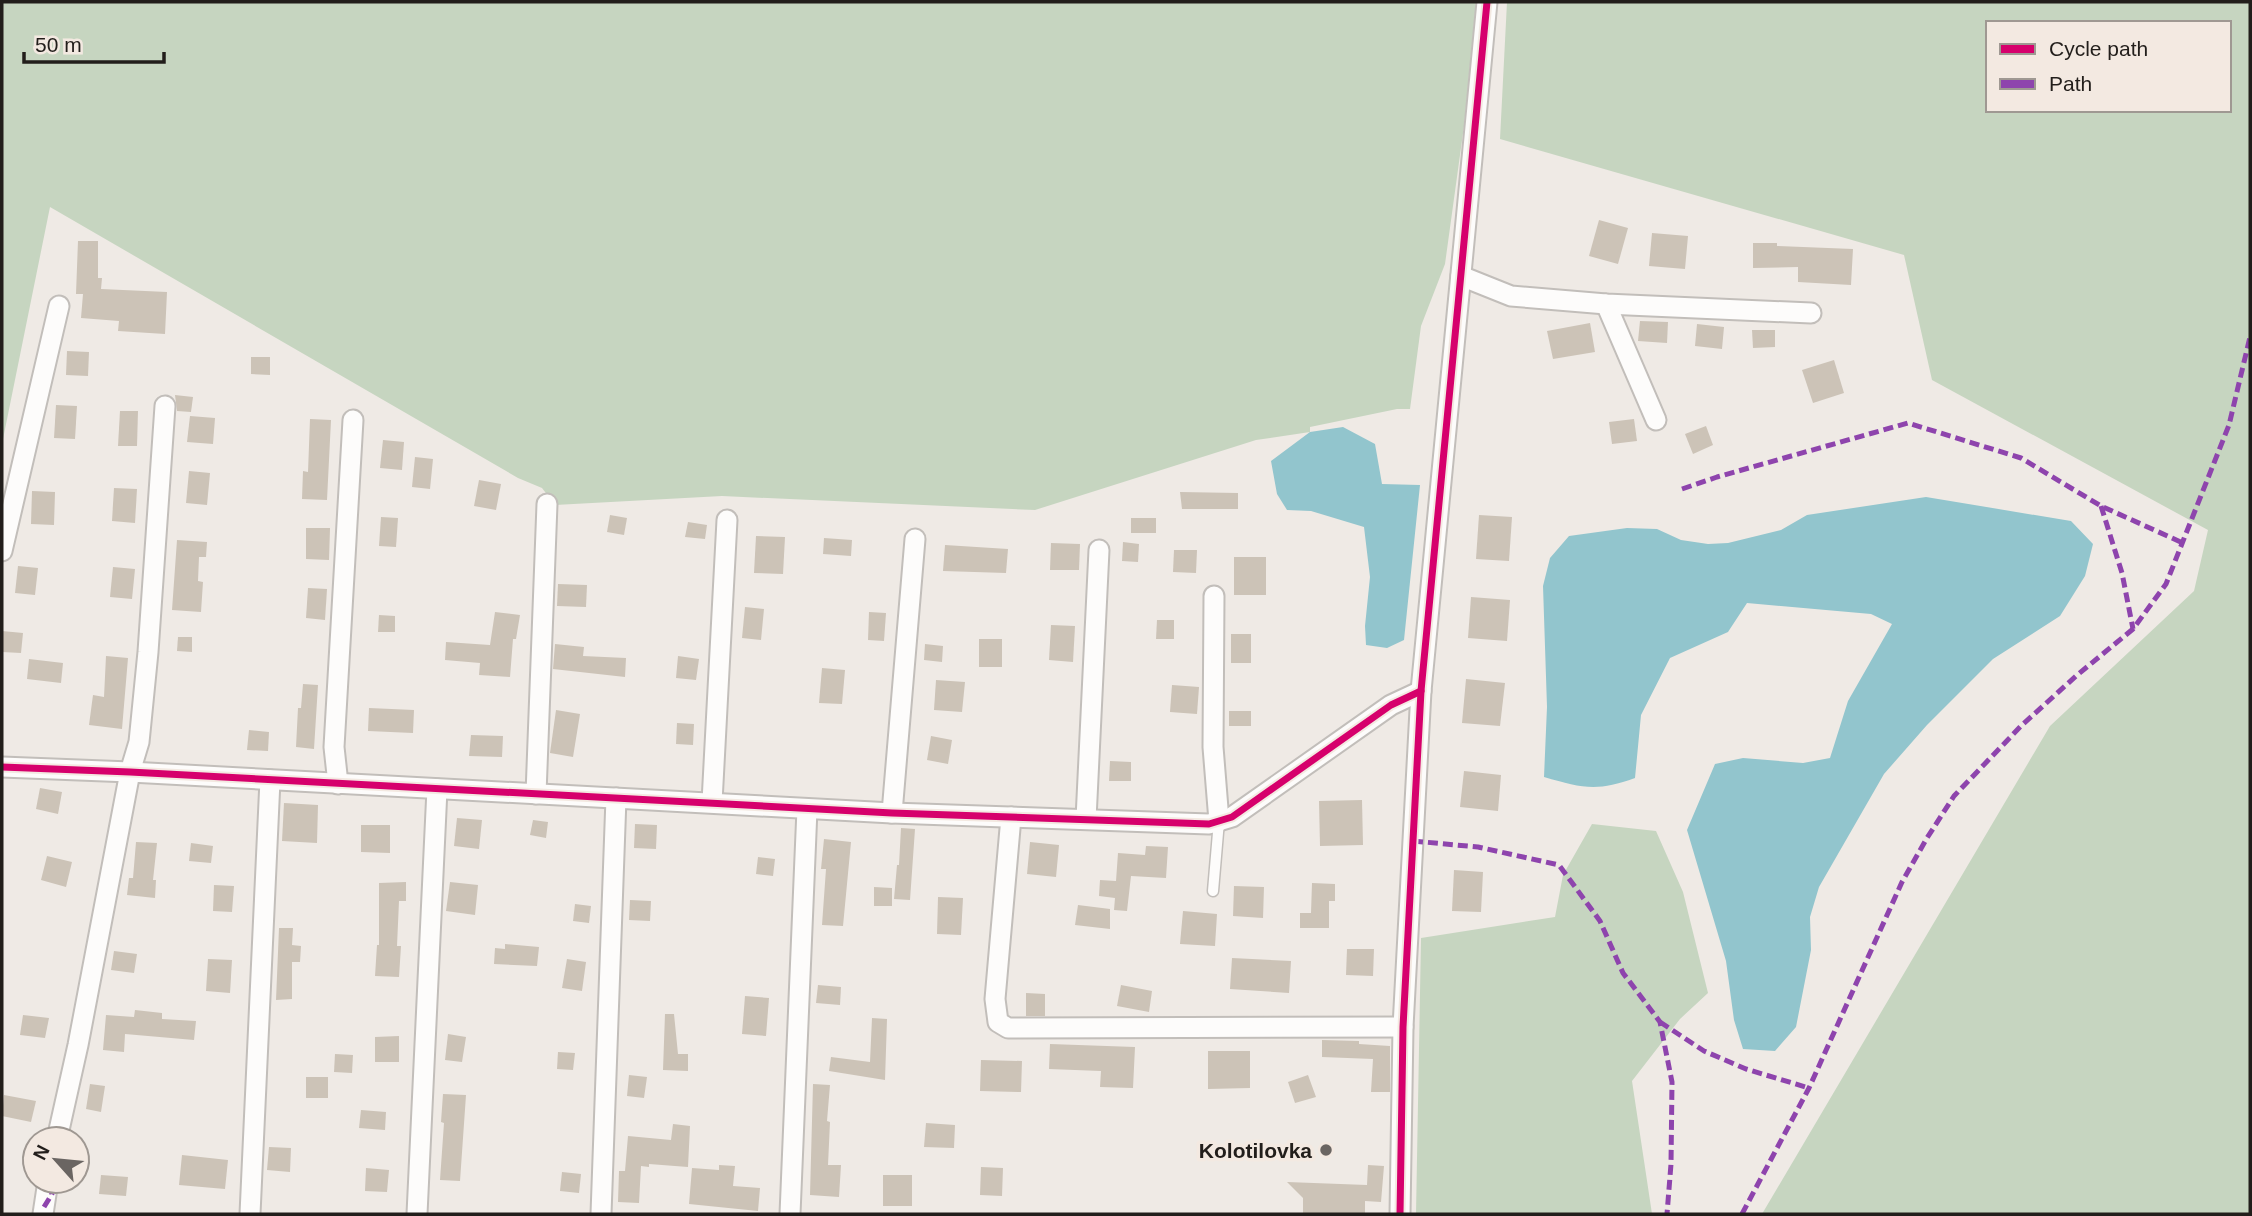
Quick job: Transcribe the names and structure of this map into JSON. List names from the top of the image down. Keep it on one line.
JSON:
{"places":["Kolotilovka"],"legend":["Cycle path","Path"],"scale_bar":"50 m","north":"top left"}
